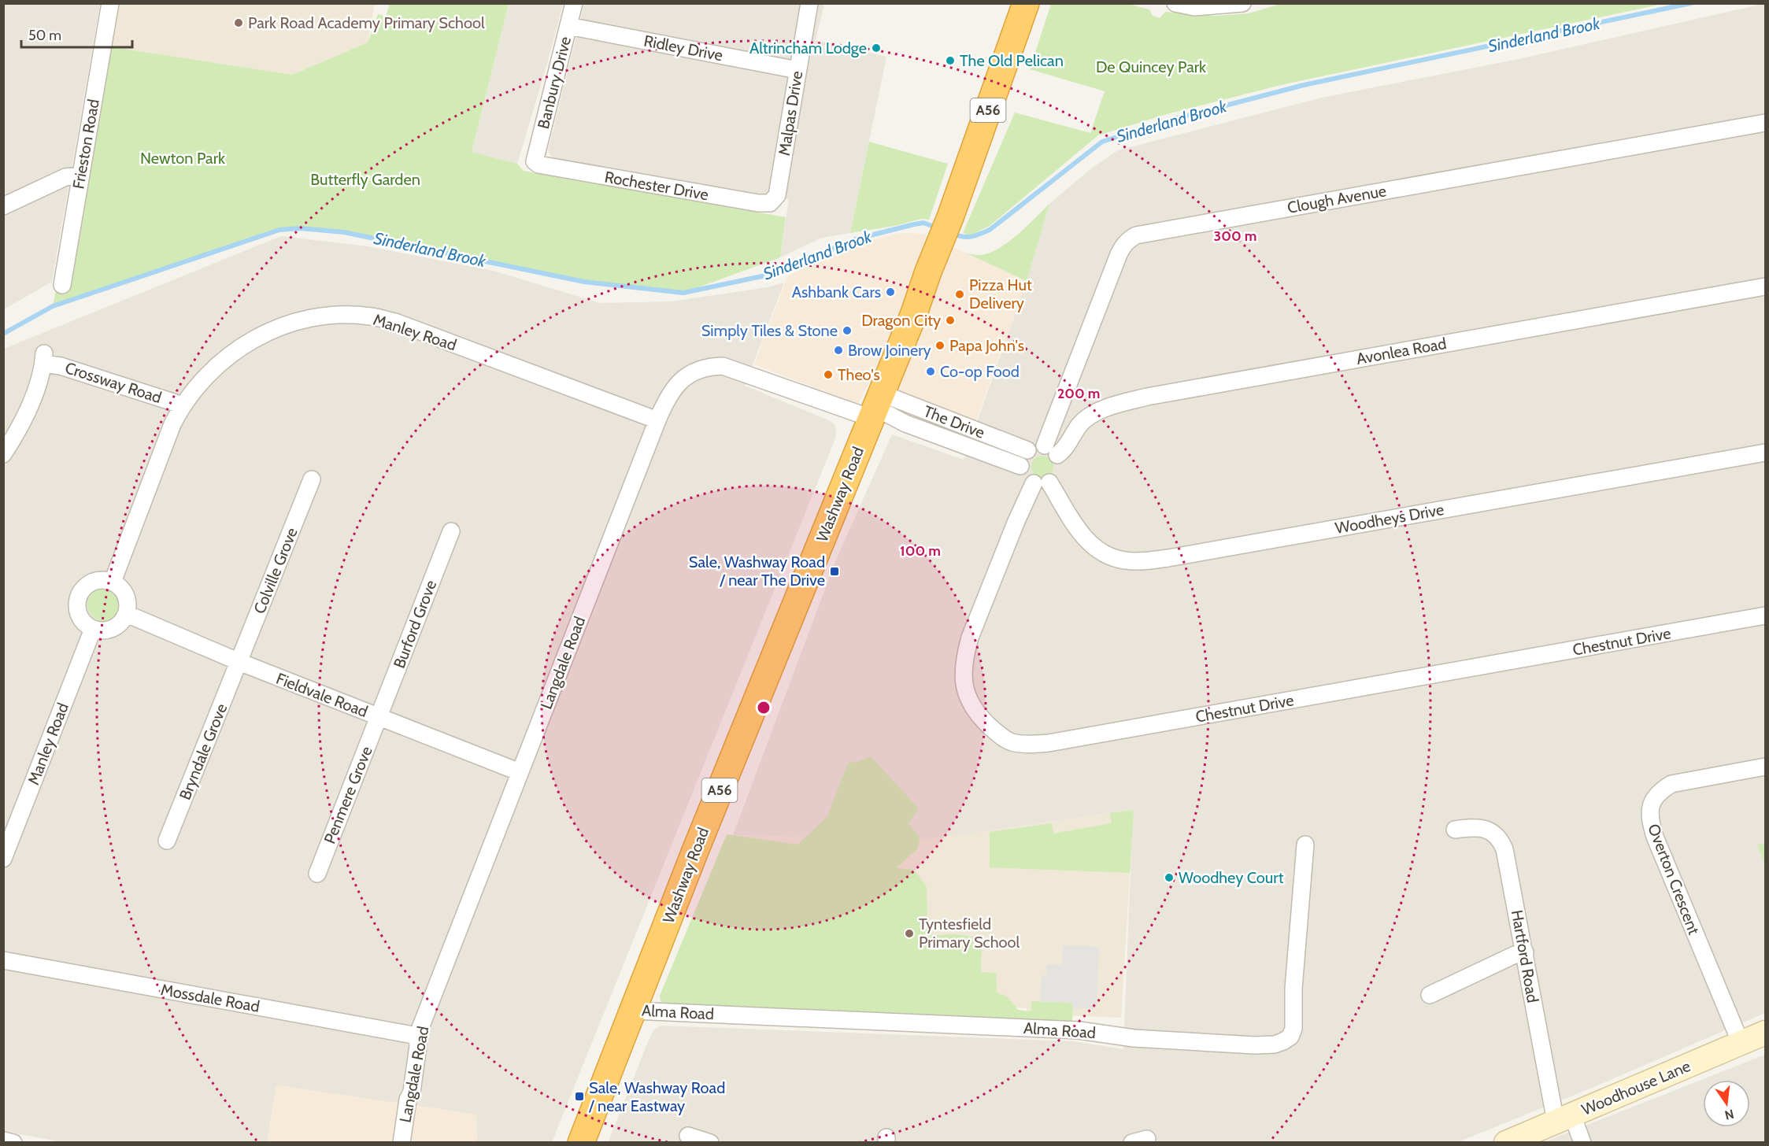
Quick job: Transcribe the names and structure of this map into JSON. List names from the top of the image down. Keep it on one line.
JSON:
{"streets":{"highway":["A56","Washway Road"],"street":["Ridley Drive","Banbury Drive","Malpas Drive","Frieston Road","Rochester Drive","Clough Avenue","Manley Road","Avonlea Road","Crossway Road","The Drive","Woodheys Drive","Colville Grove","Burford Grove","Chestnut Drive","Langdale Road","Fieldvale Road","Bryndale Grove","Penmere Grove","Overton Crescent","Hartford Road","Mossdale Road","Alma Road","Woodhouse Lane"]},"crossings":[["Ridley Drive","Banbury Drive"],["Ridley Drive","Malpas Drive"],["Banbury Drive","Rochester Drive"],["Malpas Drive","Rochester Drive"],["Clough Avenue","Avonlea Road"],["Clough Avenue","The Drive"],["Clough Avenue","Woodheys Drive"],["Clough Avenue","Chestnut Drive"],["Manley Road","Crossway Road"],["Manley Road","Langdale Road"],["Manley Road","Fieldvale Road"],["Avonlea Road","The Drive"],["Avonlea Road","Woodheys Drive"],["Avonlea Road","Chestnut Drive"],["The Drive","Washway Road"],["The Drive","Woodheys Drive"],["The Drive","Chestnut Drive"],["The Drive","Langdale Road"],["Washway Road","Langdale Road"],["Washway Road","Alma Road"],["Woodheys Drive","Chestnut Drive"],["Colville Grove","Fieldvale Road"],["Colville Grove","Bryndale Grove"],["Burford Grove","Fieldvale Road"],["Burford Grove","Penmere Grove"],["Langdale Road","Fieldvale Road"],["Langdale Road","Mossdale Road"],["Fieldvale Road","Bryndale Grove"],["Fieldvale Road","Penmere Grove"],["Overton Crescent","Woodhouse Lane"],["Hartford Road","Woodhouse Lane"]],"water":["Sinderland Brook"],"parks":["De Quincey Park","Newton Park","Butterfly Garden"],"places":{"other":["Park Road Academy Primary School","Altrincham Lodge","The Old Pelican","Ashbank Cars","Pizza Hut Delivery","Dragon City","Simply Tiles & Stone","Papa John's","Brow Joinery","Co-op Food","Theo's","Woodhey Court","Tyntesfield Primary School"],"transit":["Sale, Washway Road / near The Drive","Sale, Washway Road / near Eastway"]},"scale_bar":"50 m","north":"bottom","rings":["300 m","200 m","100 m"]}
